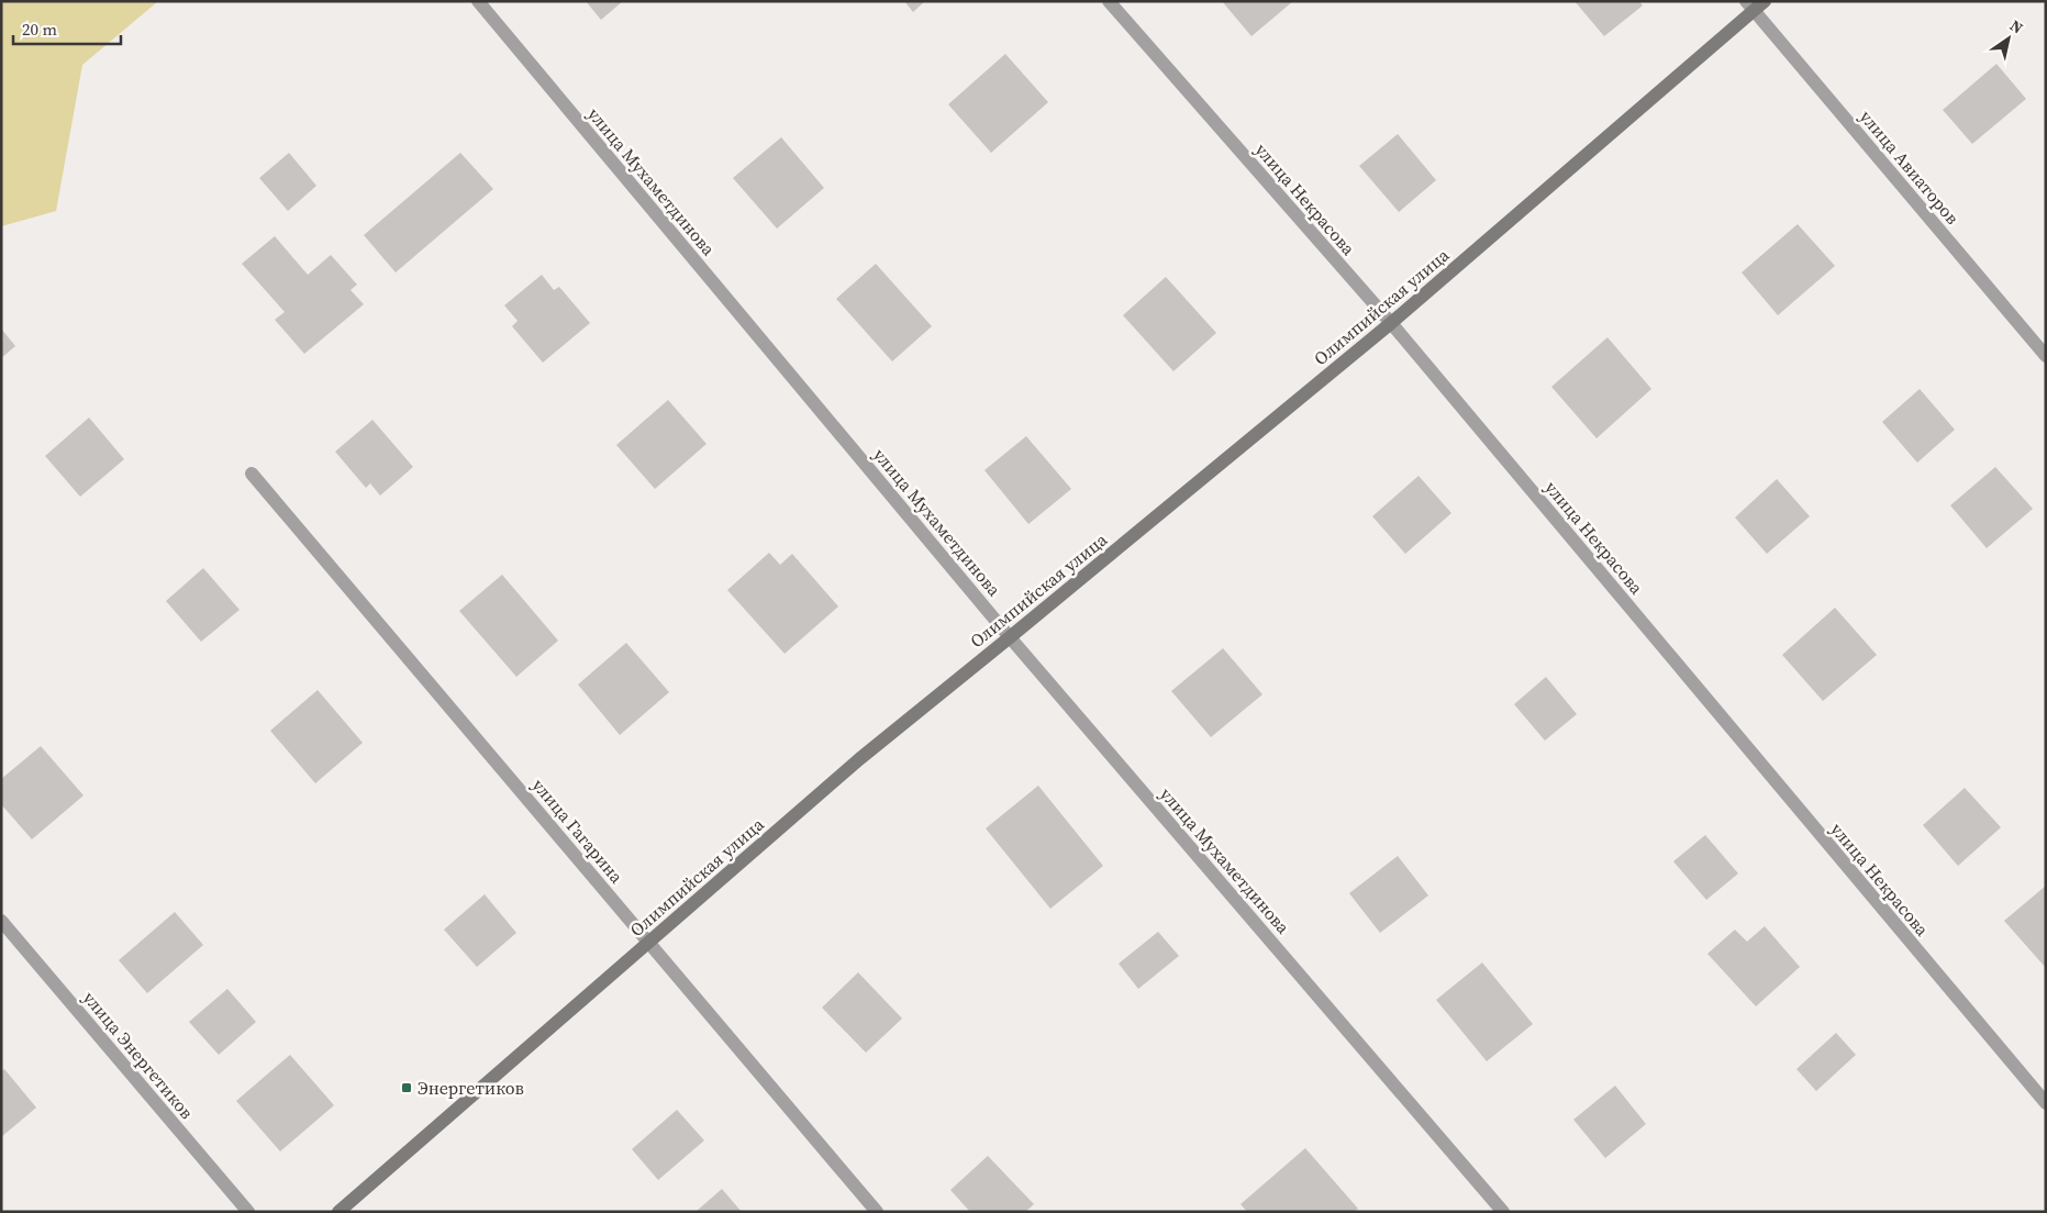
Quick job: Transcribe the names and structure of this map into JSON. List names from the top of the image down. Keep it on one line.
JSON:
{"streets":{"street":["улица Авиаторов","улица Мухаметдинова","улица Некрасова","Олимпийская улица","улица Гагарина","улица Энергетиков"]},"crossings":[["улица Авиаторов","Олимпийская улица"],["улица Мухаметдинова","Олимпийская улица"],["улица Некрасова","Олимпийская улица"],["Олимпийская улица","улица Гагарина"]],"places":{"transit":["Энергетиков"]},"scale_bar":"20 m","north":"top right"}
